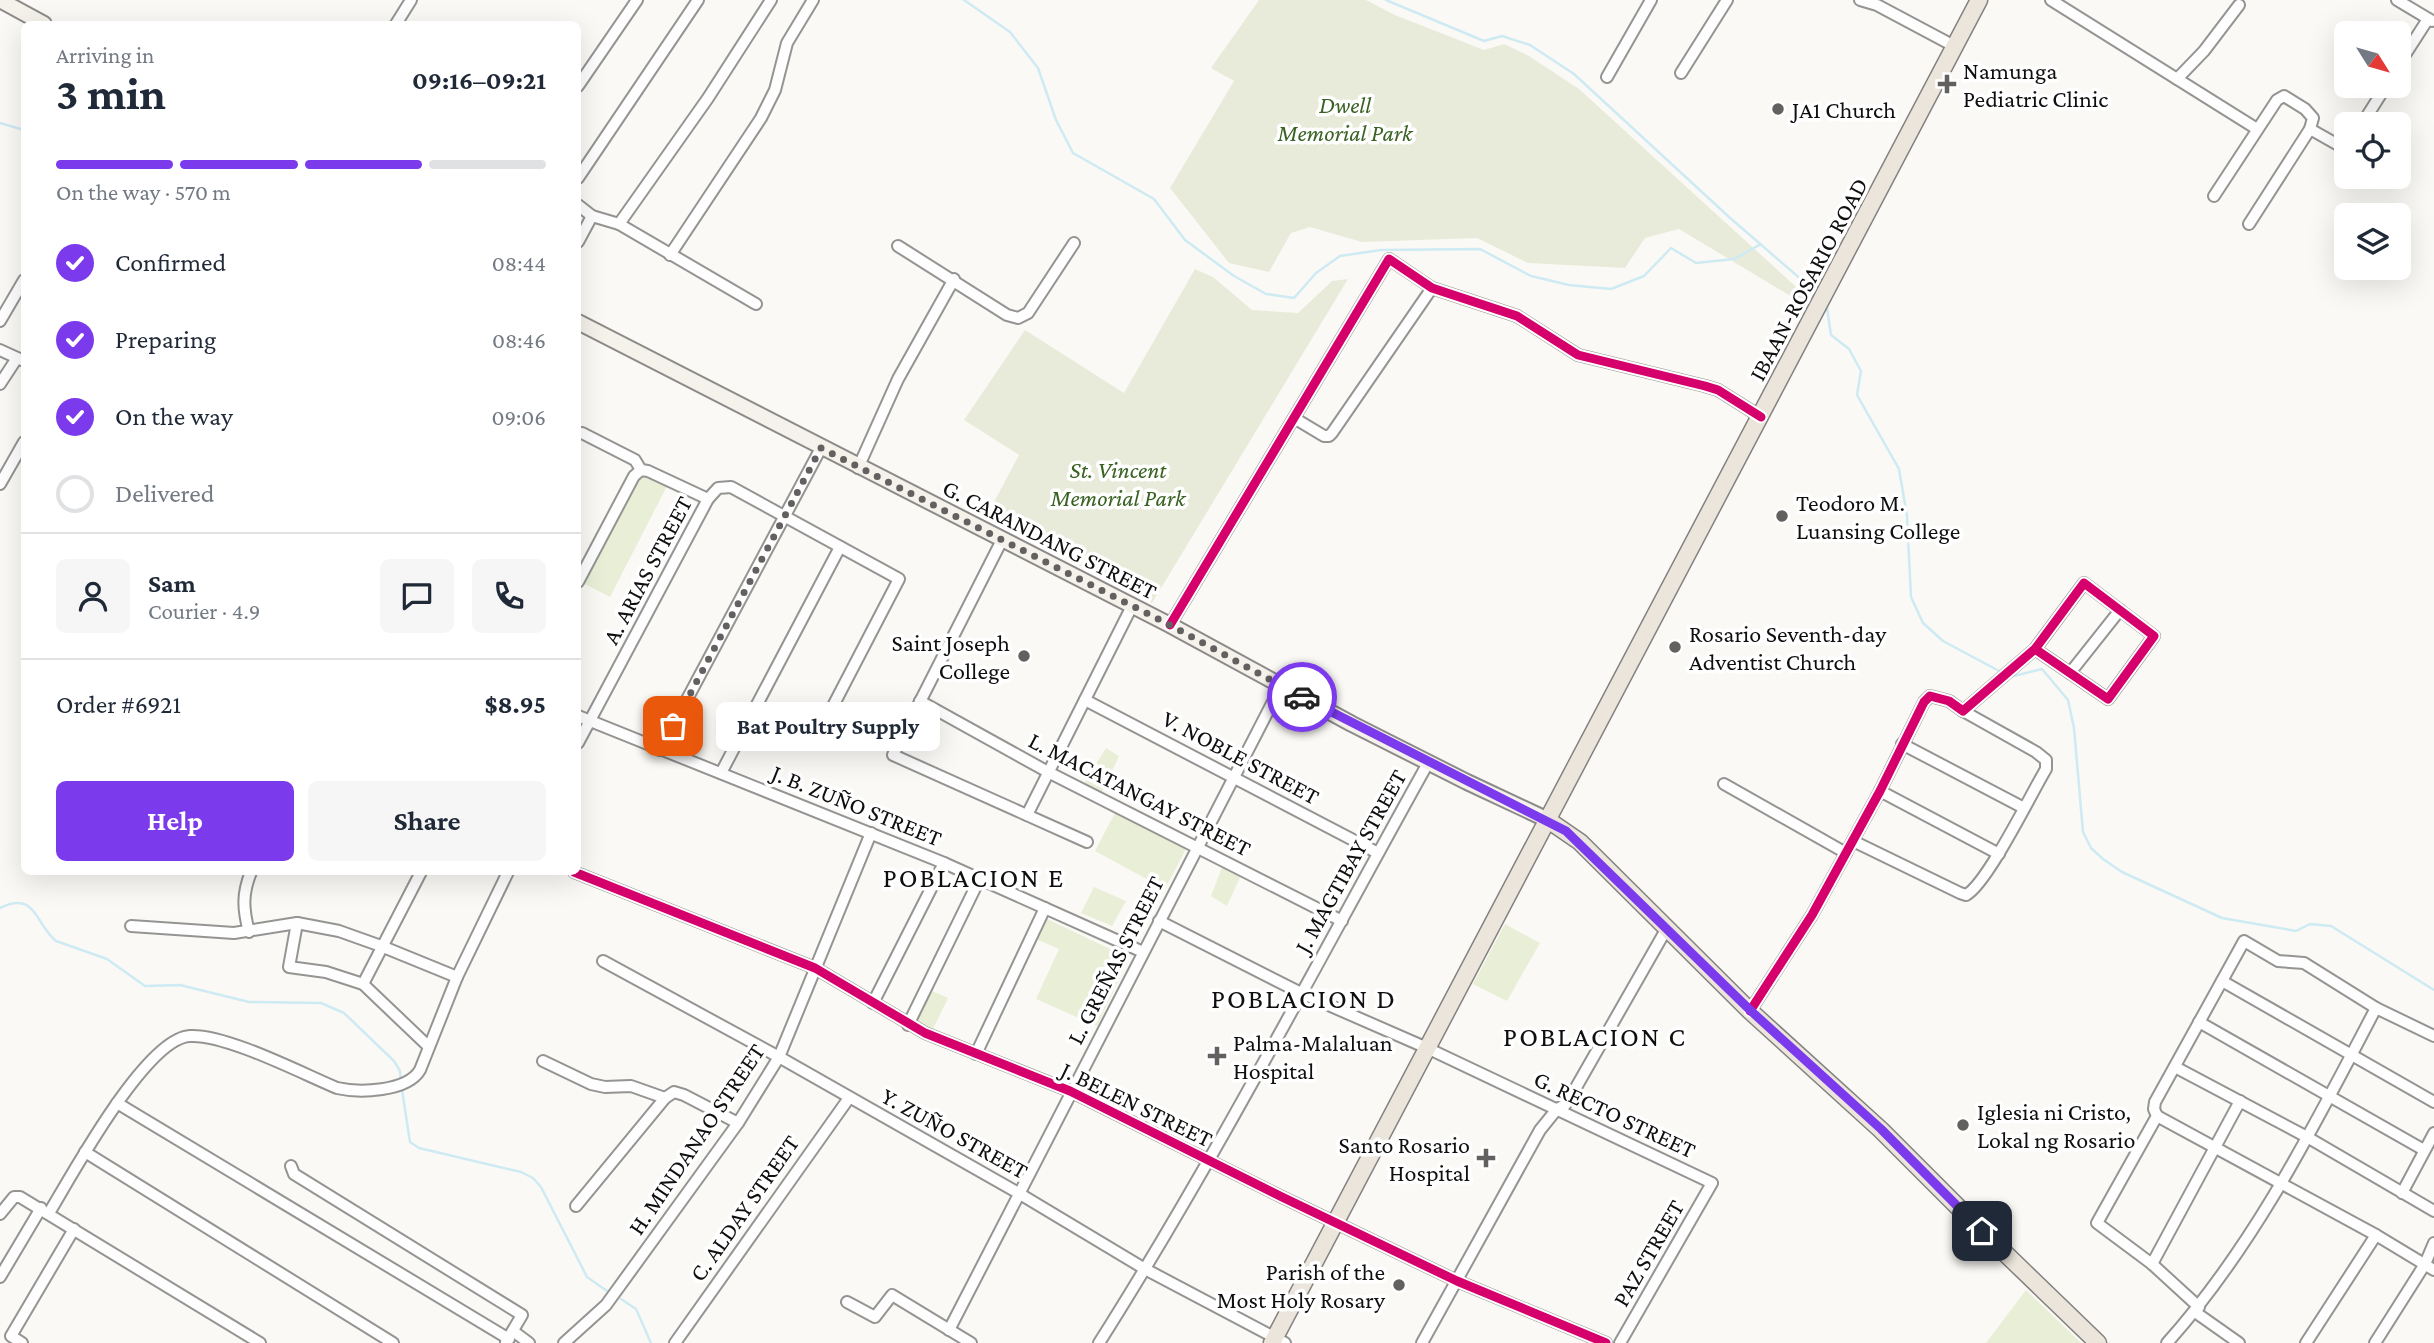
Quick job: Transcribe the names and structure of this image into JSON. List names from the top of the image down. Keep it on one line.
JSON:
{"streets":{"main road":["IBAAN-ROSARIO ROAD","G. CARANDANG STREET"],"street":["A. ARIAS STREET","V. NOBLE STREET","L. MACATANGAY STREET","J. B. ZUÑO STREET","J. MAGTIBAY STREET","L. GREÑAS STREET","J. BELEN STREET","G. RECTO STREET","Y. ZUÑO STREET","H. MINDANAO STREET","C. ALDAY STREET","PAZ STREET"]},"crossings":[["IBAAN-ROSARIO ROAD","G. CARANDANG STREET"],["IBAAN-ROSARIO ROAD","J. BELEN STREET"],["IBAAN-ROSARIO ROAD","G. RECTO STREET"],["IBAAN-ROSARIO ROAD","Y. ZUÑO STREET"],["G. CARANDANG STREET","J. MAGTIBAY STREET"],["G. CARANDANG STREET","L. GREÑAS STREET"],["A. ARIAS STREET","J. B. ZUÑO STREET"],["V. NOBLE STREET","J. MAGTIBAY STREET"],["V. NOBLE STREET","L. GREÑAS STREET"],["L. MACATANGAY STREET","J. MAGTIBAY STREET"],["L. MACATANGAY STREET","L. GREÑAS STREET"],["J. B. ZUÑO STREET","L. GREÑAS STREET"],["J. B. ZUÑO STREET","H. MINDANAO STREET"],["J. MAGTIBAY STREET","J. BELEN STREET"],["J. MAGTIBAY STREET","G. RECTO STREET"],["J. MAGTIBAY STREET","Y. ZUÑO STREET"],["L. GREÑAS STREET","J. BELEN STREET"],["L. GREÑAS STREET","G. RECTO STREET"],["L. GREÑAS STREET","Y. ZUÑO STREET"],["J. BELEN STREET","H. MINDANAO STREET"],["G. RECTO STREET","PAZ STREET"],["Y. ZUÑO STREET","H. MINDANAO STREET"],["Y. ZUÑO STREET","C. ALDAY STREET"]],"districts":["POBLACION E","POBLACION D","POBLACION C"],"parks":["Dwell Memorial Park","St. Vincent Memorial Park"],"places":{"health":["Namunga Pediatric Clinic","Palma-Malaluan Hospital","Santo Rosario Hospital"],"other":["JA1 Church","Teodoro M. Luansing College","Rosario Seventh-day Adventist Church","Saint Joseph College","Bat Poultry Supply","Iglesia ni Cristo, Lokal ng Rosario","Parish of the Most Holy Rosary"]},"north":"bottom right","page":{"heading":["3 min","Arriving in","09:16–09:21"],"panel":["Sam","Courier · 4.9","Order #6921","$8.95"],"bar":"On the way · 570 m","list":[["Confirmed","08:44"],["Preparing","08:46"],["On the way","09:06"],"Delivered"],"bubble":"Bat Poultry Supply","buttons":["Help","Share"]}}
